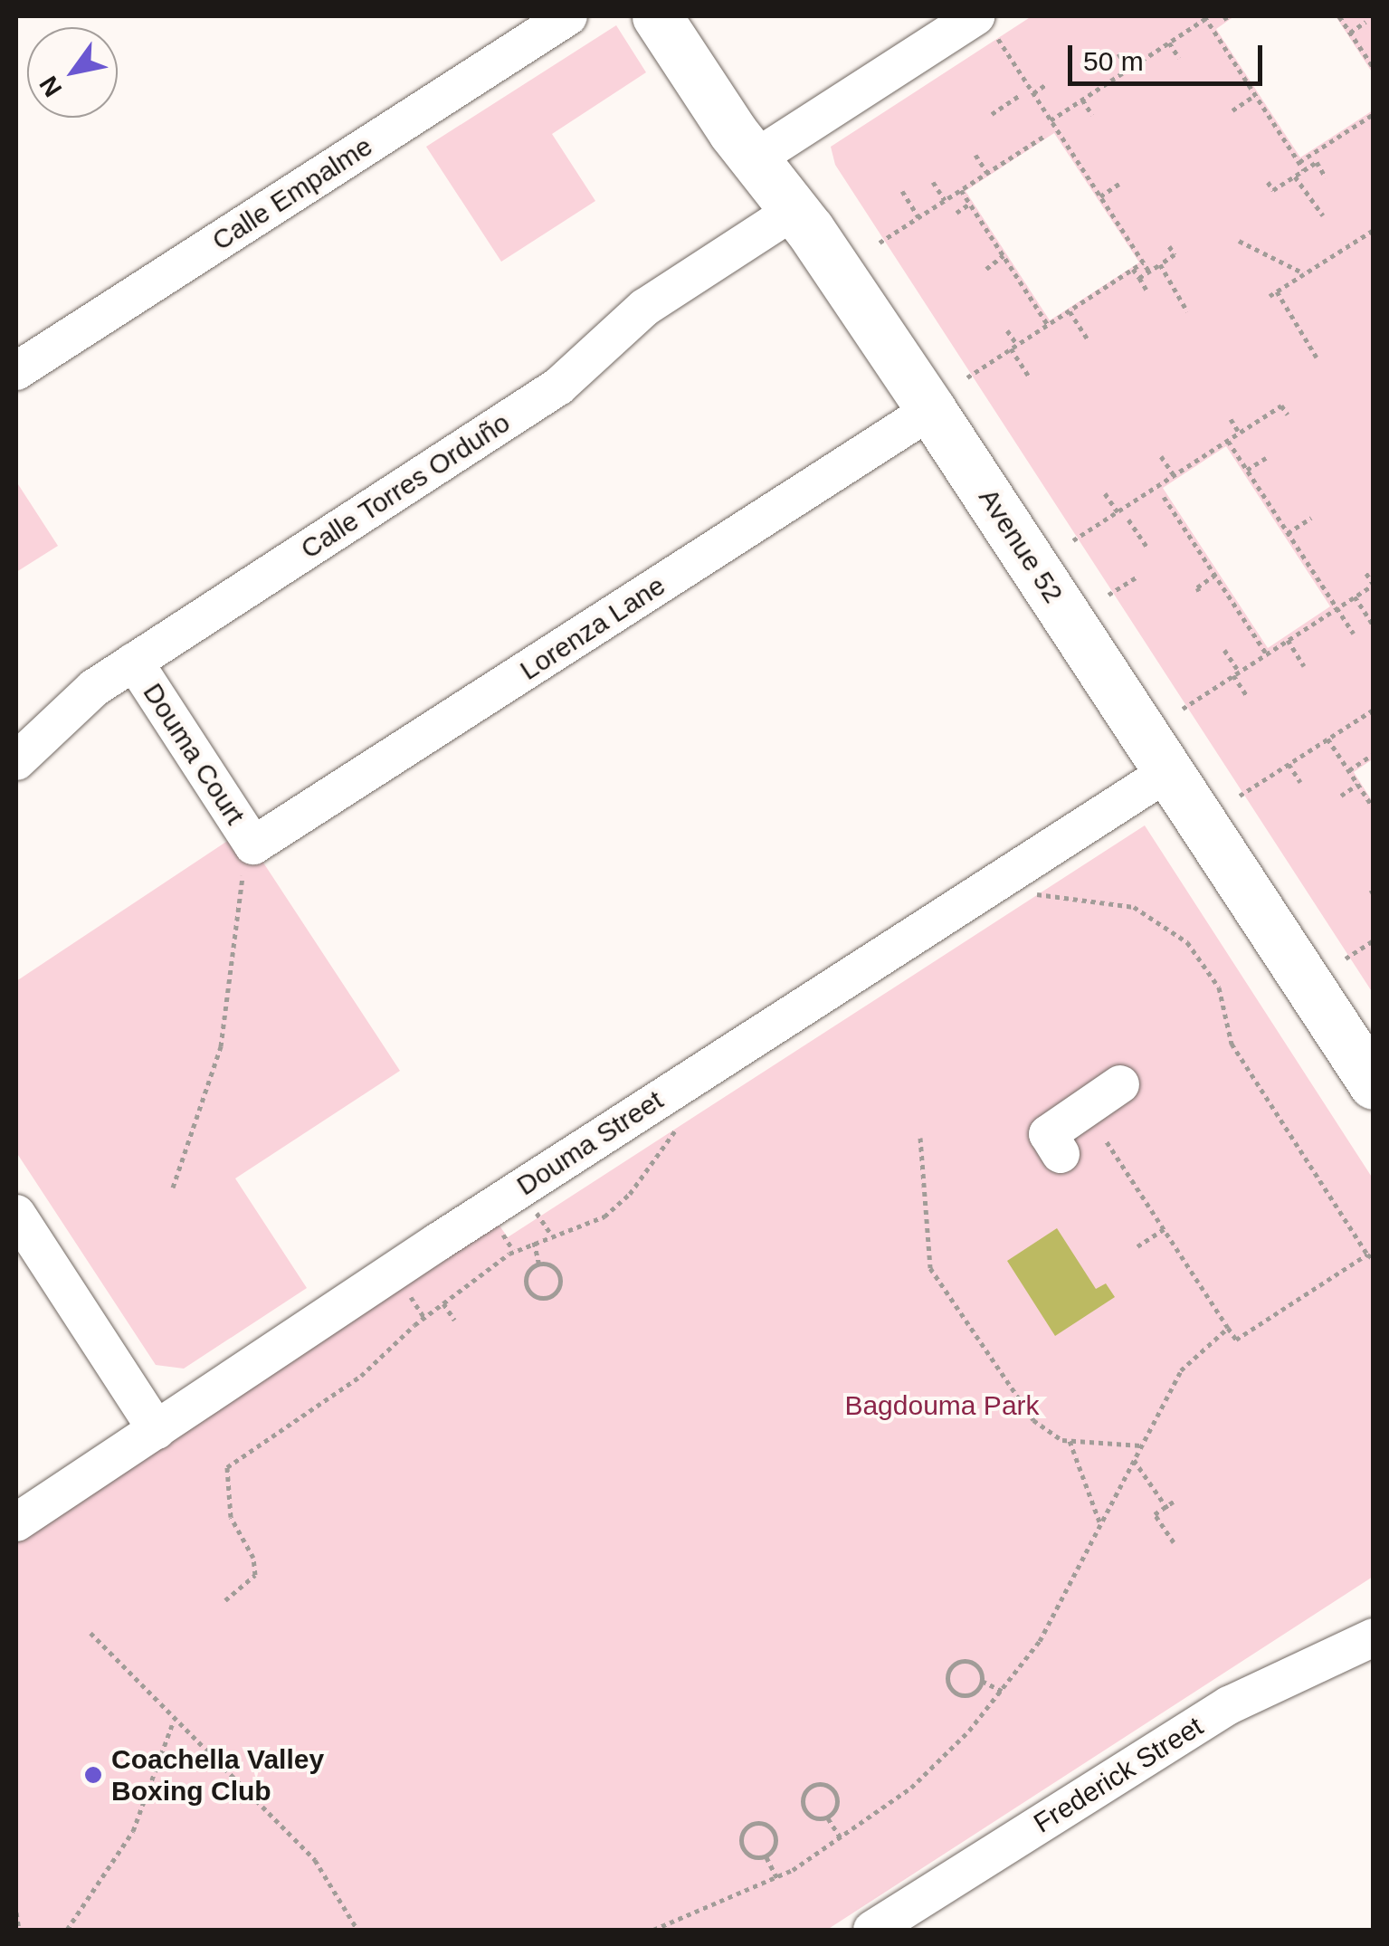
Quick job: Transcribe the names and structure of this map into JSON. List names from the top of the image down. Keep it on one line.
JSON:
{"streets":{"main road":["Avenue 52"],"street":["Calle Empalme","Calle Torres Orduño","Lorenza Lane","Douma Court","Douma Street","Frederick Street"]},"crossings":[["Calle Torres Orduño","Avenue 52"],["Calle Torres Orduño","Douma Court"],["Avenue 52","Lorenza Lane"],["Avenue 52","Douma Street"],["Lorenza Lane","Douma Court"]],"parks":["Bagdouma Park"],"places":["Coachella Valley Boxing Club"],"scale_bar":"50 m","north":"bottom left"}
